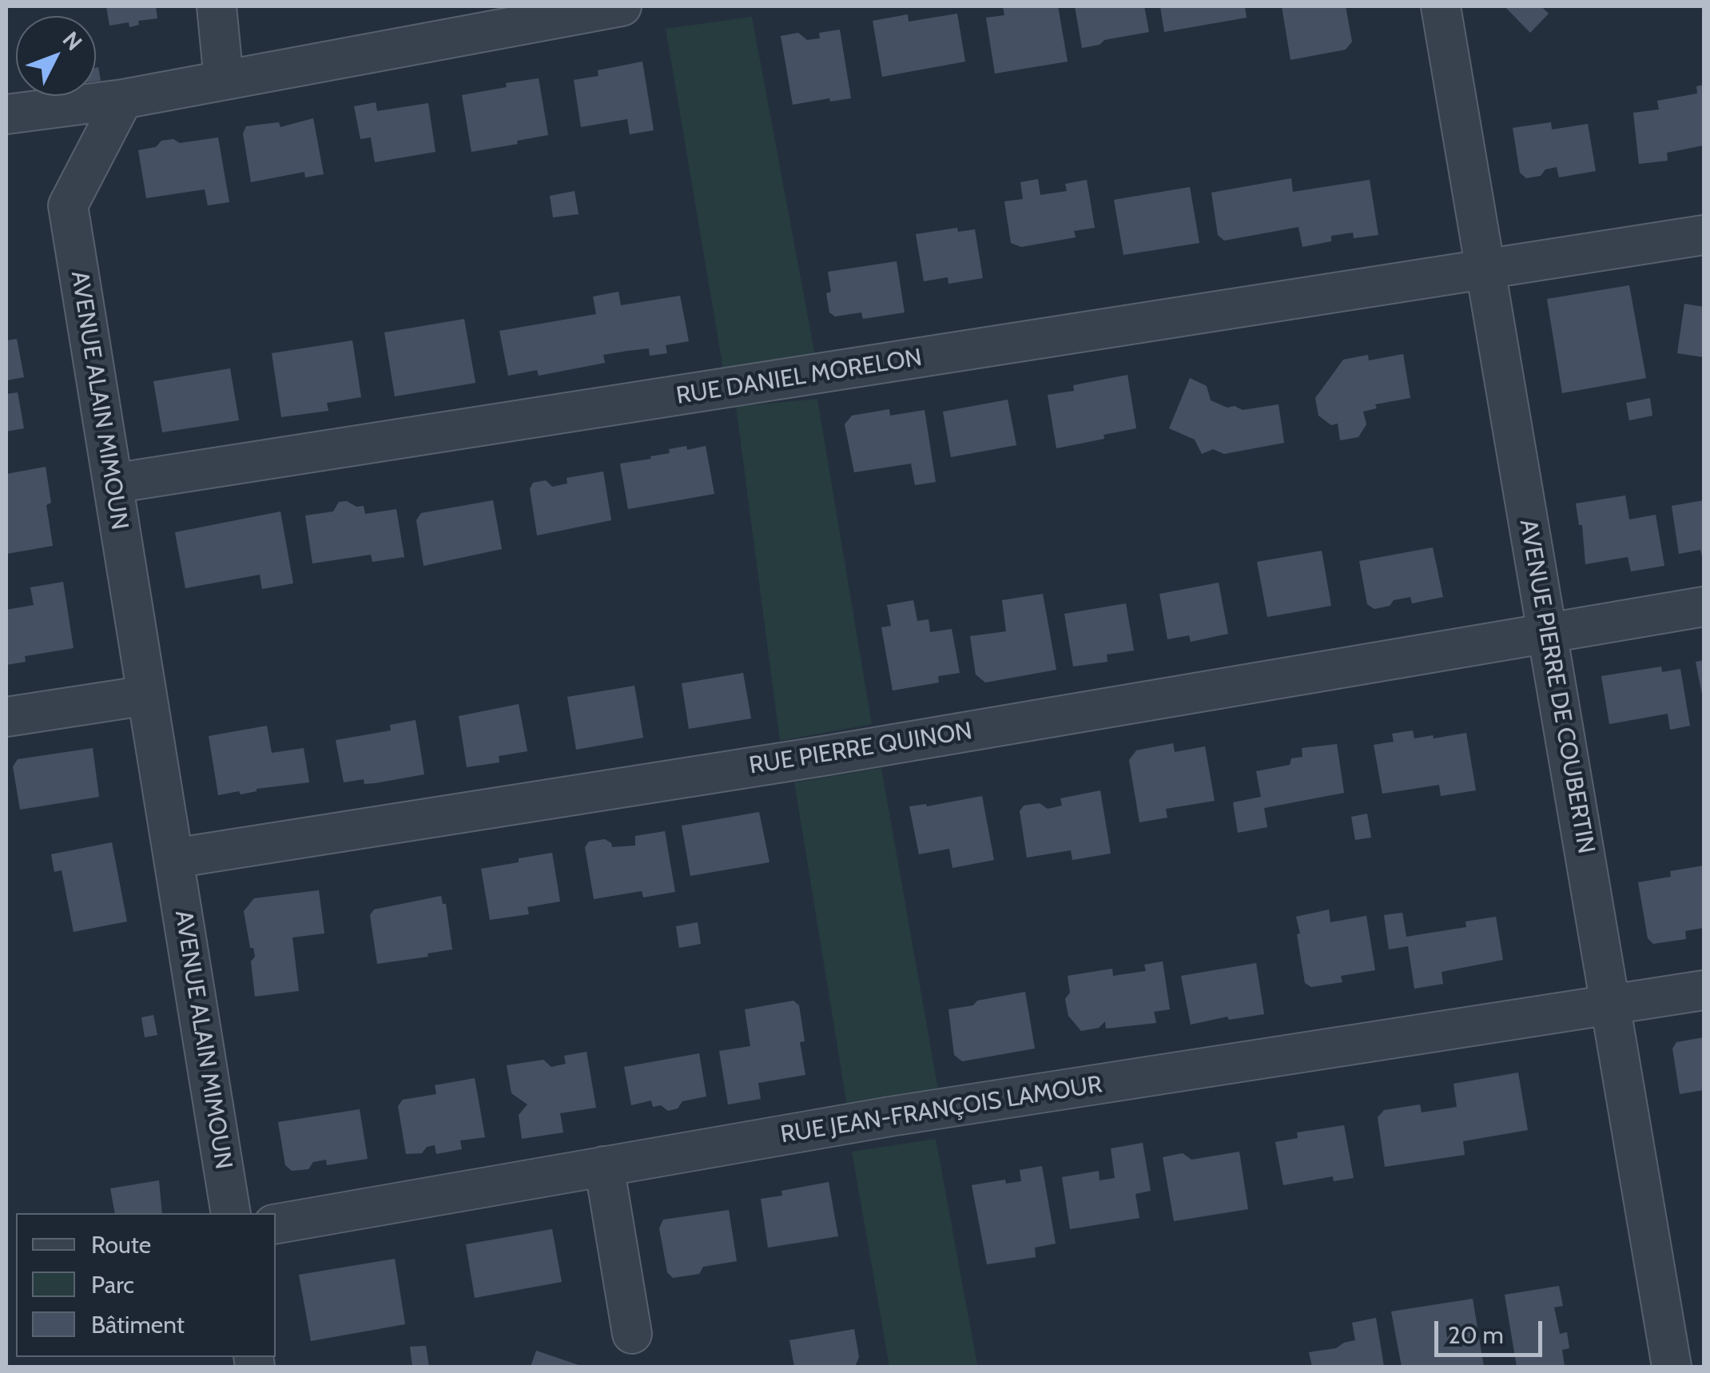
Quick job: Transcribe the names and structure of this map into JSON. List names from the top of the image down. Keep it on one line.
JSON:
{"streets":{"street":["RUE DANIEL MORELON","AVENUE ALAIN MIMOUN","AVENUE PIERRE DE COUBERTIN","RUE PIERRE QUINON","RUE JEAN-FRANÇOIS LAMOUR"]},"crossings":[["RUE DANIEL MORELON","AVENUE ALAIN MIMOUN"],["RUE DANIEL MORELON","AVENUE PIERRE DE COUBERTIN"],["AVENUE ALAIN MIMOUN","RUE PIERRE QUINON"],["AVENUE PIERRE DE COUBERTIN","RUE PIERRE QUINON"],["AVENUE PIERRE DE COUBERTIN","RUE JEAN-FRANÇOIS LAMOUR"]],"legend":["Route","Parc","Bâtiment"],"scale_bar":"20 m","north":"top right"}
